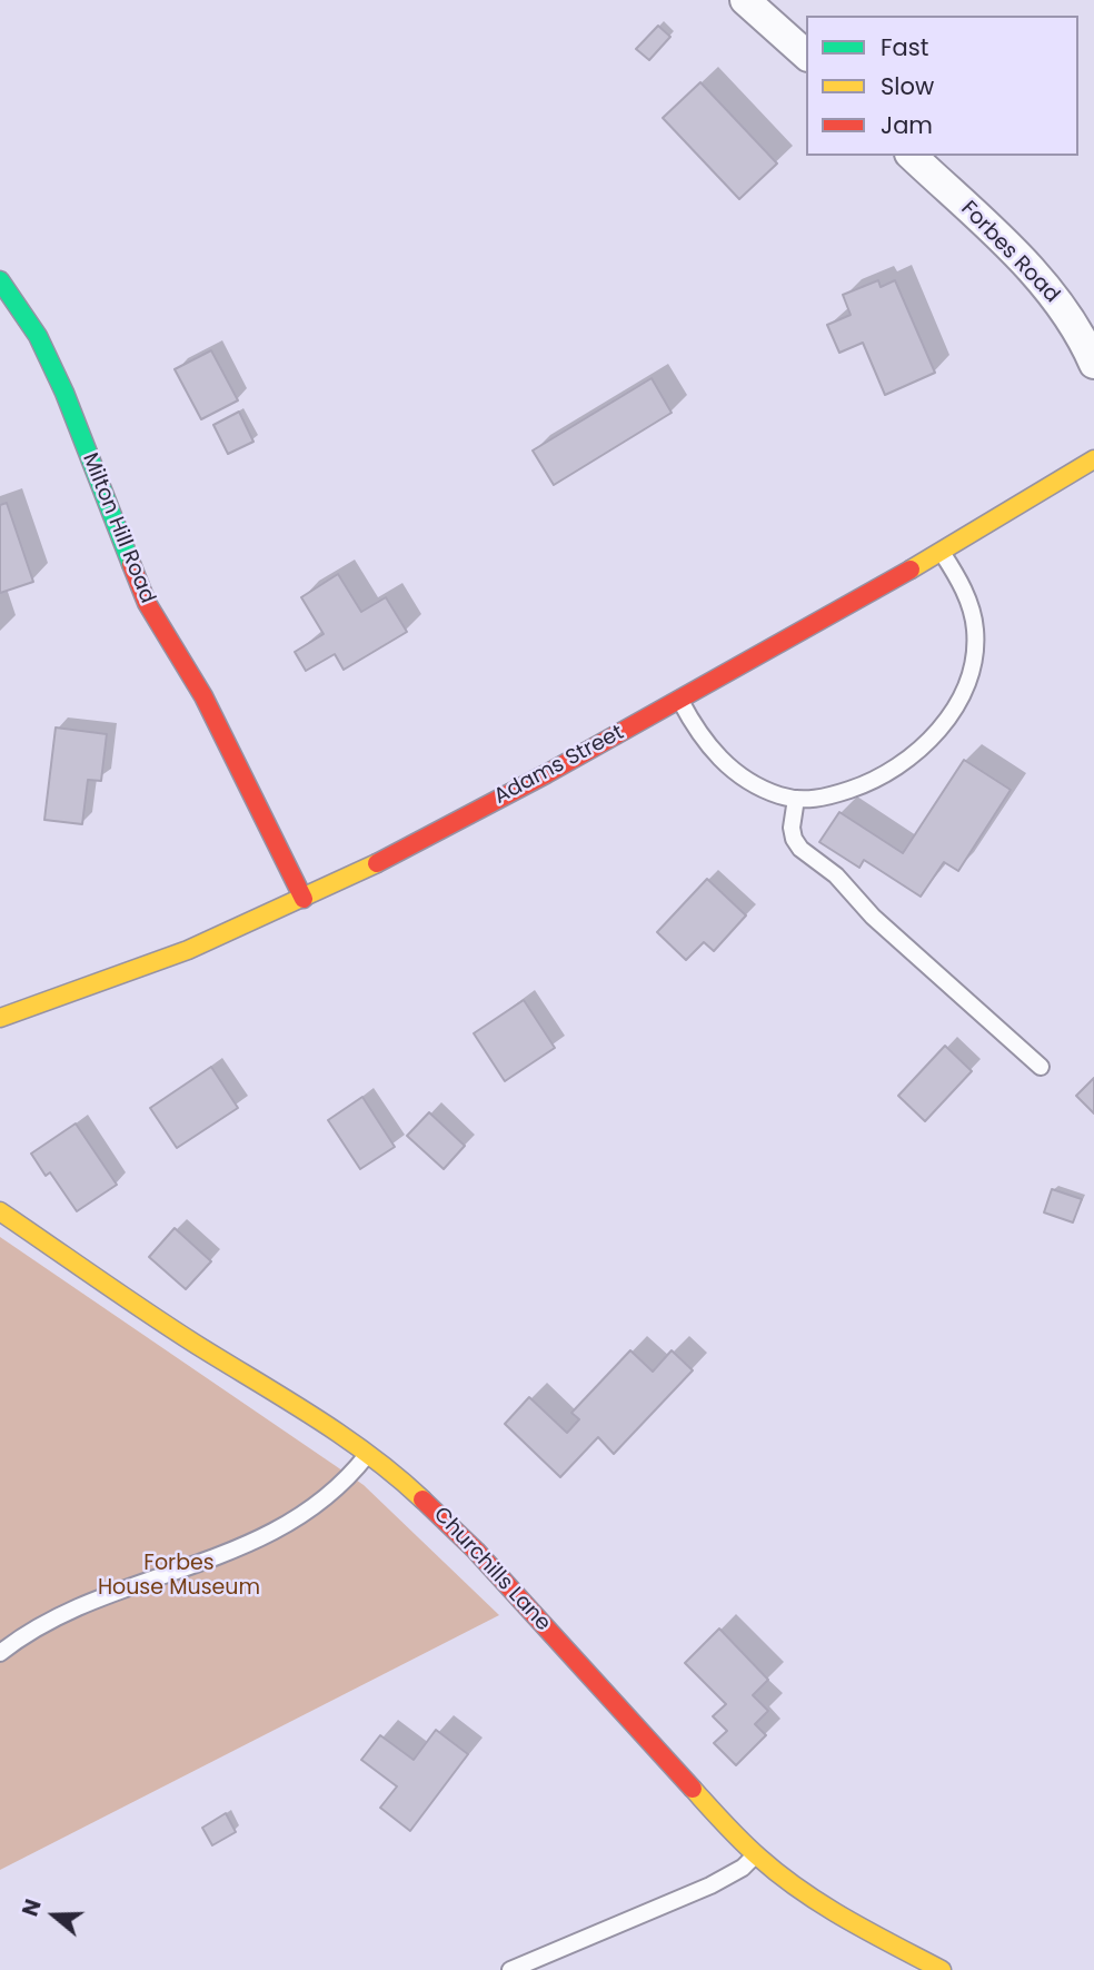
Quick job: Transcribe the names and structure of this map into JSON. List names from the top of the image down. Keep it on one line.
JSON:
{"streets":{"street":["Forbes Road","Milton Hill Road","Adams Street","Churchills Lane"]},"crossings":[["Milton Hill Road","Adams Street"]],"parks":["Forbes House Museum"],"legend":["Fast","Slow","Jam"],"north":"left"}
